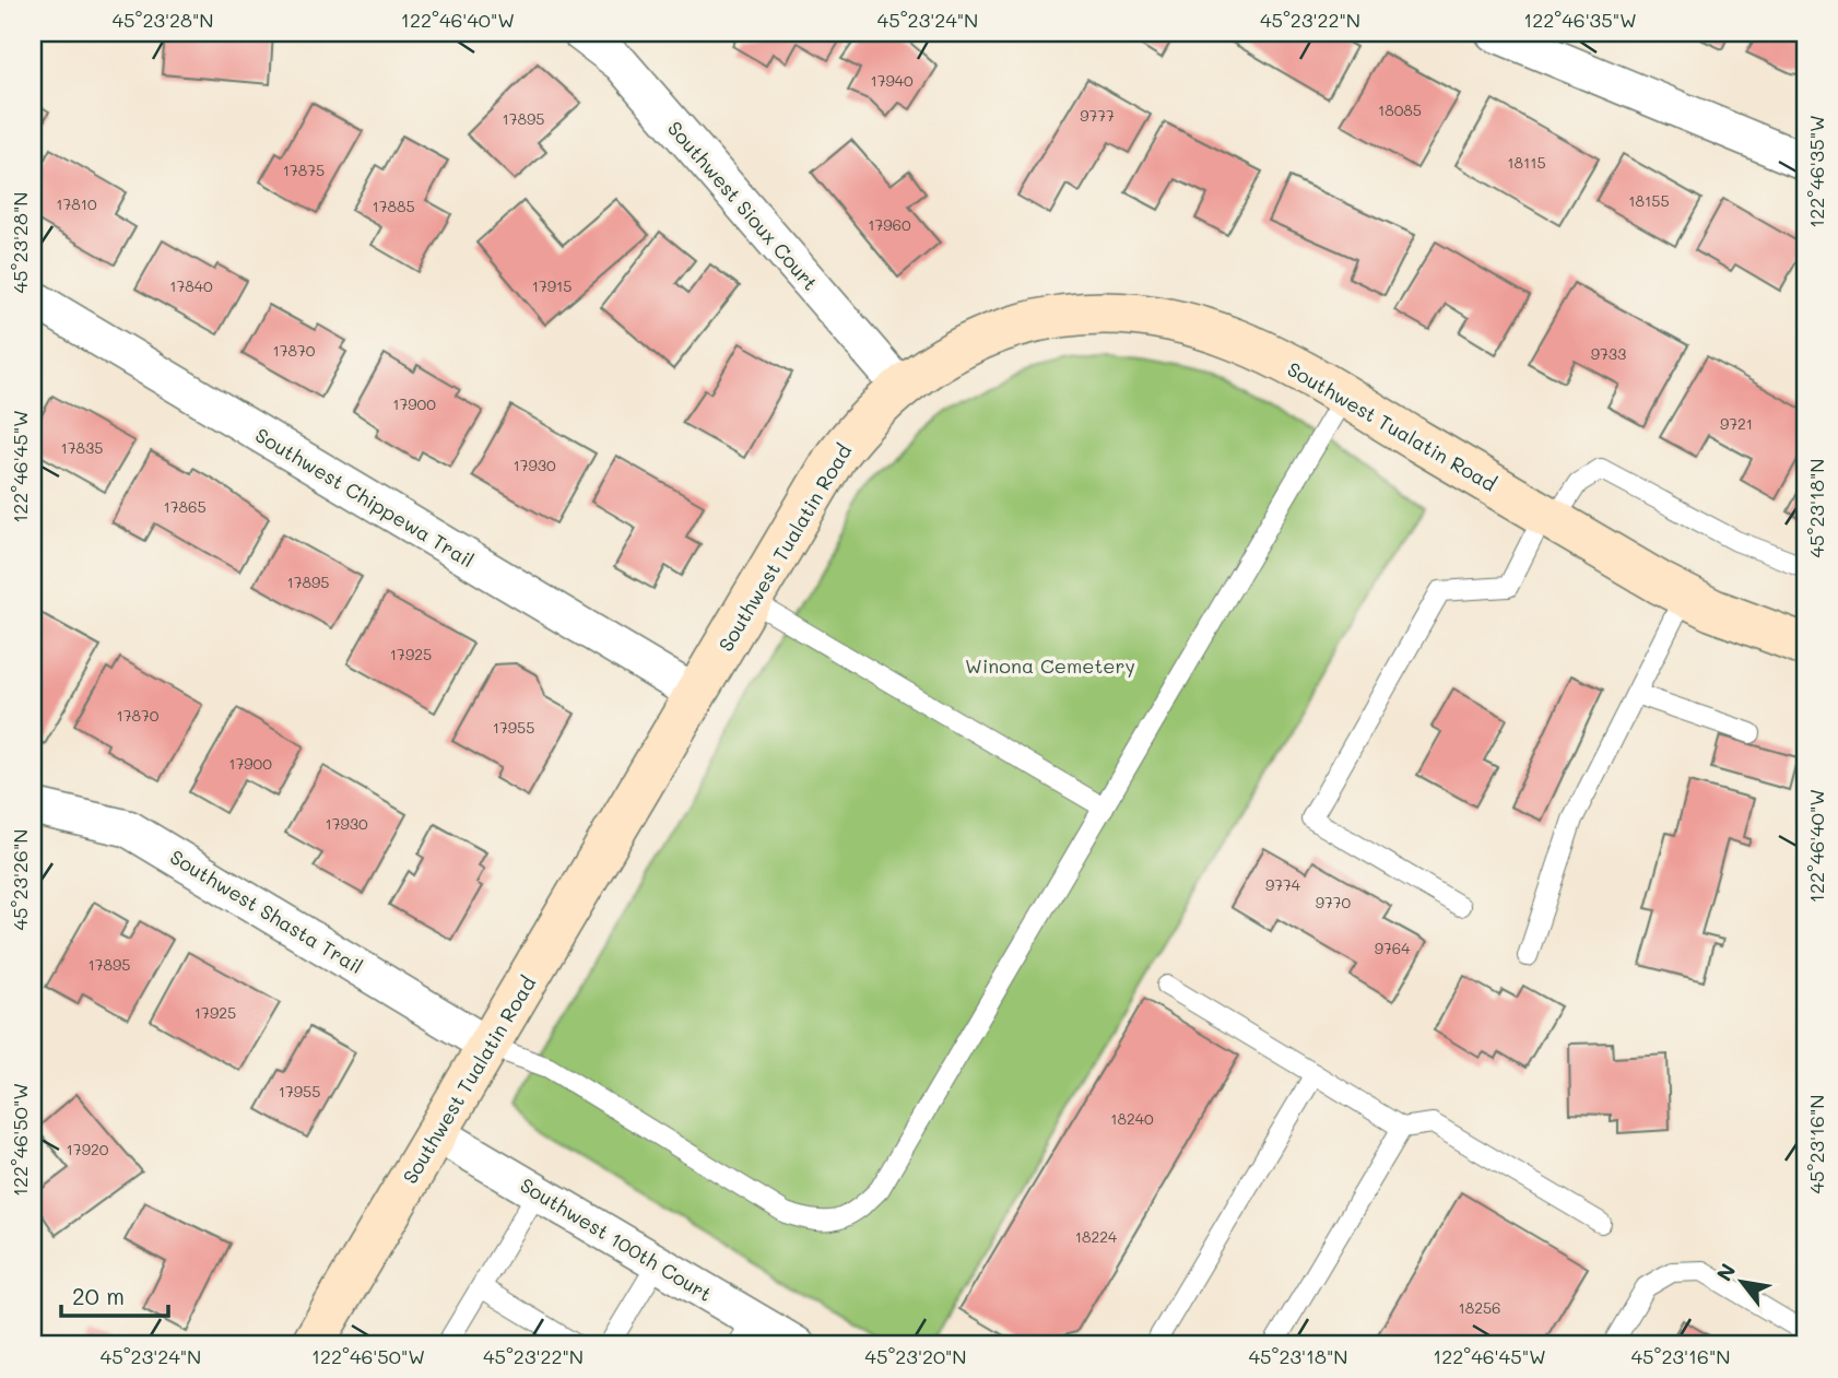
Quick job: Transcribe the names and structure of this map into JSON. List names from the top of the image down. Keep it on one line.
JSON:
{"streets":{"main road":["Southwest Tualatin Road"],"street":["Southwest Sioux Court","Southwest Chippewa Trail","Southwest Shasta Trail","Southwest 100th Court"]},"crossings":[["Southwest Sioux Court","Southwest Tualatin Road"],["Southwest Tualatin Road","Southwest Chippewa Trail"],["Southwest Tualatin Road","Southwest Shasta Trail"],["Southwest Tualatin Road","Southwest 100th Court"]],"parks":["Winona Cemetery"],"house_numbers":["17940","18085","9777","17895","18115","17875","18155","17810","17885","17960","17840","17915","17870","9733","17900","9721","17835","17930","17865","17895","17925","17870","17955","17900","17930","9774","9770","9764","17895","17925","17955","18240","17920","18224","18256"],"scale_bar":"20 m","north":"top left","coordinates":["45°23'28\"N","122°46'40\"W","45°23'24\"N","45°23'22\"N","122°46'35\"W","122°46'45\"W","45°23'18\"N","45°23'26\"N","122°46'50\"W","45°23'16\"N","45°23'20\"N"]}
